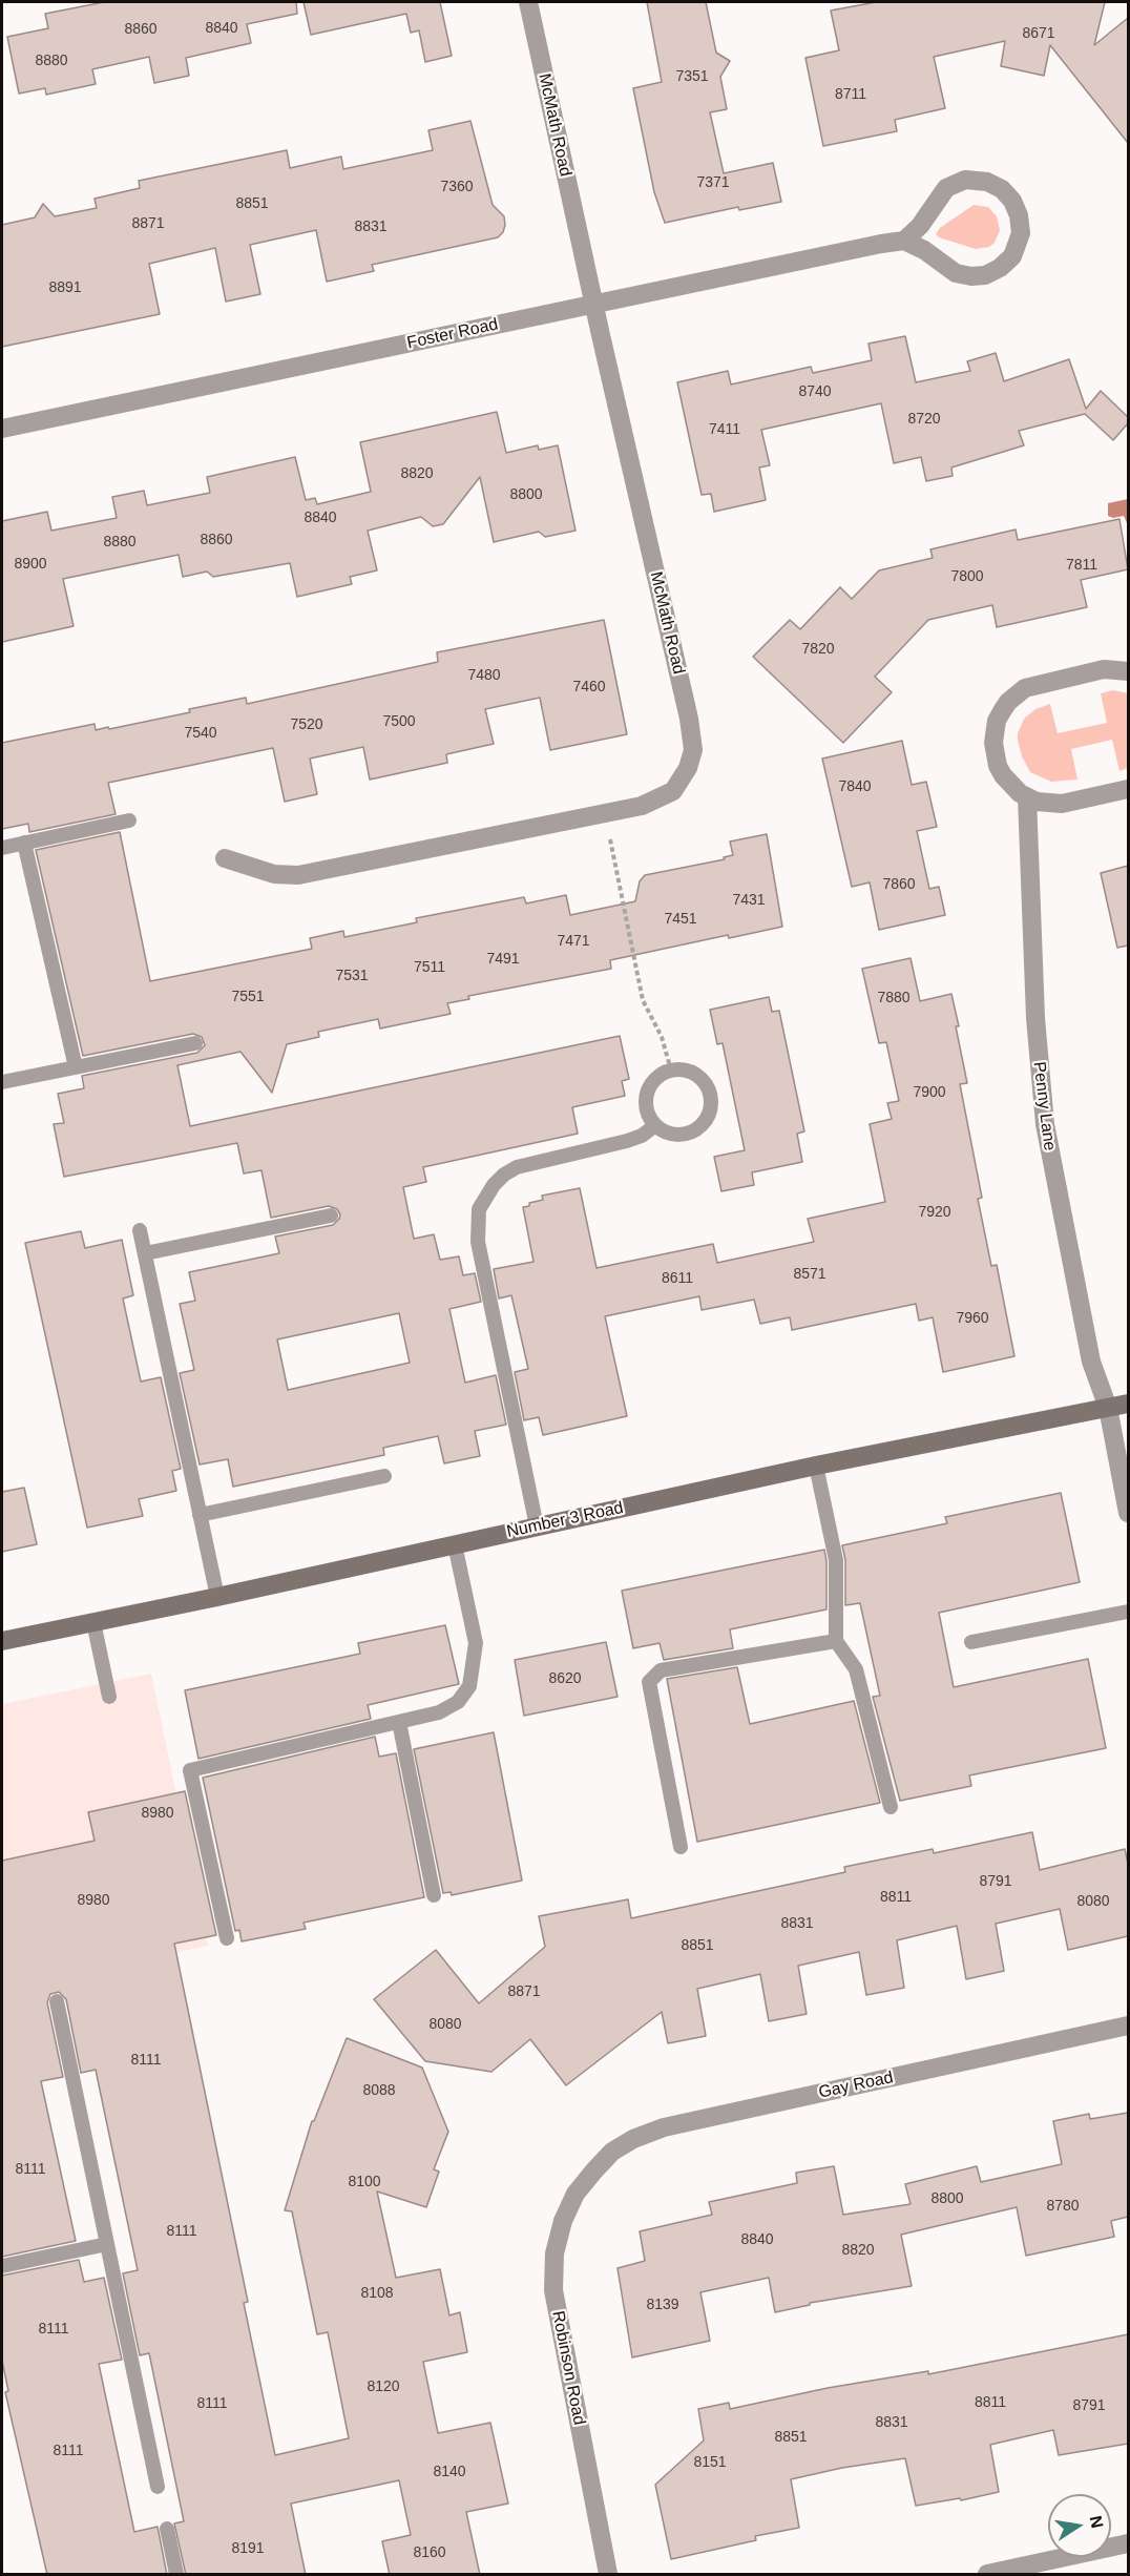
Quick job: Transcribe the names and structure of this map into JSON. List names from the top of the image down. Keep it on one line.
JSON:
{"streets":{"main road":["Number 3 Road"],"street":["McMath Road","Foster Road","Penny Lane","Gay Road","Robinson Road"]},"crossings":[["McMath Road","Foster Road"],["Penny Lane","Number 3 Road"],["Gay Road","Robinson Road"]],"house_numbers":["8840","8860","8671","8880","7351","8711","7371","7360","8851","8871","8831","8891","8740","8720","7411","8820","8800","8840","8860","8880","8900","7811","7800","7820","7480","7460","7500","7520","7540","7840","7860","7431","7451","7471","7491","7511","7531","7551","7880","7900","7920","8571","8611","7960","8620","8980","8791","8811","8980","8080","8831","8851","8871","8080","8111","8088","8111","8100","8800","8780","8111","8840","8820","8108","8139","8111","8120","8811","8111","8791","8831","8851","8111","8151","8140","8191","8160"],"north":"right"}
